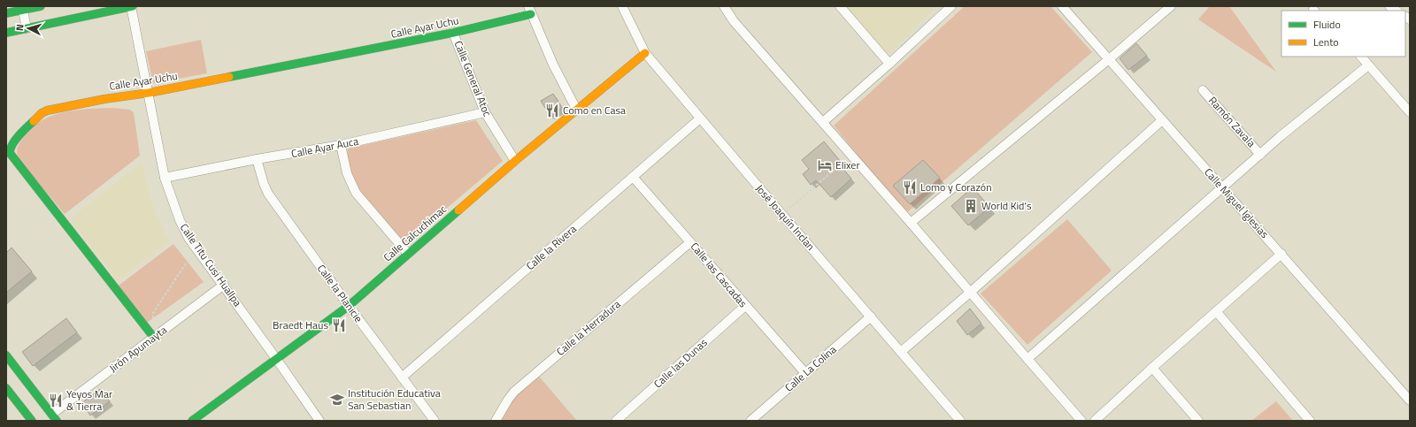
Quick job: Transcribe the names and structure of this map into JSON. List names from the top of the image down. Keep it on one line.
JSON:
{"streets":{"street":["Calle Ayar Uchu","Calle General Atoc","Ramón Zavala","Calle Ayar Auca","Calle Miguel Iglesias","José Joaquín Inclan","Calle Calcuchimac","Calle la Rivera","Calle Titu Cusi Huallpa","Calle las Cascadas","Calle la Planicie","Calle la Herradura","Jirón Apumayta","Calle las Dunas","Calle La Colina"]},"crossings":[["Calle Ayar Uchu","Calle General Atoc"],["Calle Ayar Uchu","Calle Titu Cusi Huallpa"],["Calle Ayar Uchu","Jirón Apumayta"],["Calle General Atoc","Calle Ayar Auca"],["Calle General Atoc","Calle Calcuchimac"],["Calle Ayar Auca","Calle Titu Cusi Huallpa"],["Calle Ayar Auca","Calle la Planicie"],["José Joaquín Inclan","Calle Calcuchimac"],["José Joaquín Inclan","Calle la Rivera"],["José Joaquín Inclan","Calle La Colina"],["Calle Calcuchimac","Calle Titu Cusi Huallpa"],["Calle Calcuchimac","Calle la Planicie"],["Calle la Rivera","Calle las Cascadas"],["Calle la Rivera","Calle la Planicie"],["Calle Titu Cusi Huallpa","Jirón Apumayta"],["Calle las Cascadas","Calle la Herradura"],["Calle las Cascadas","Calle las Dunas"],["Calle las Cascadas","Calle La Colina"]],"places":{"restaurant":["Como en Casa","Lomo y Corazón","Braedt Haus","Yeyos Mar & Tierra"],"hotel":["Elixer"],"building":["World Kid's"],"school or university":["Institución Educativa San Sebastian"]},"legend":["Fluido","Lento"],"north":"left"}
